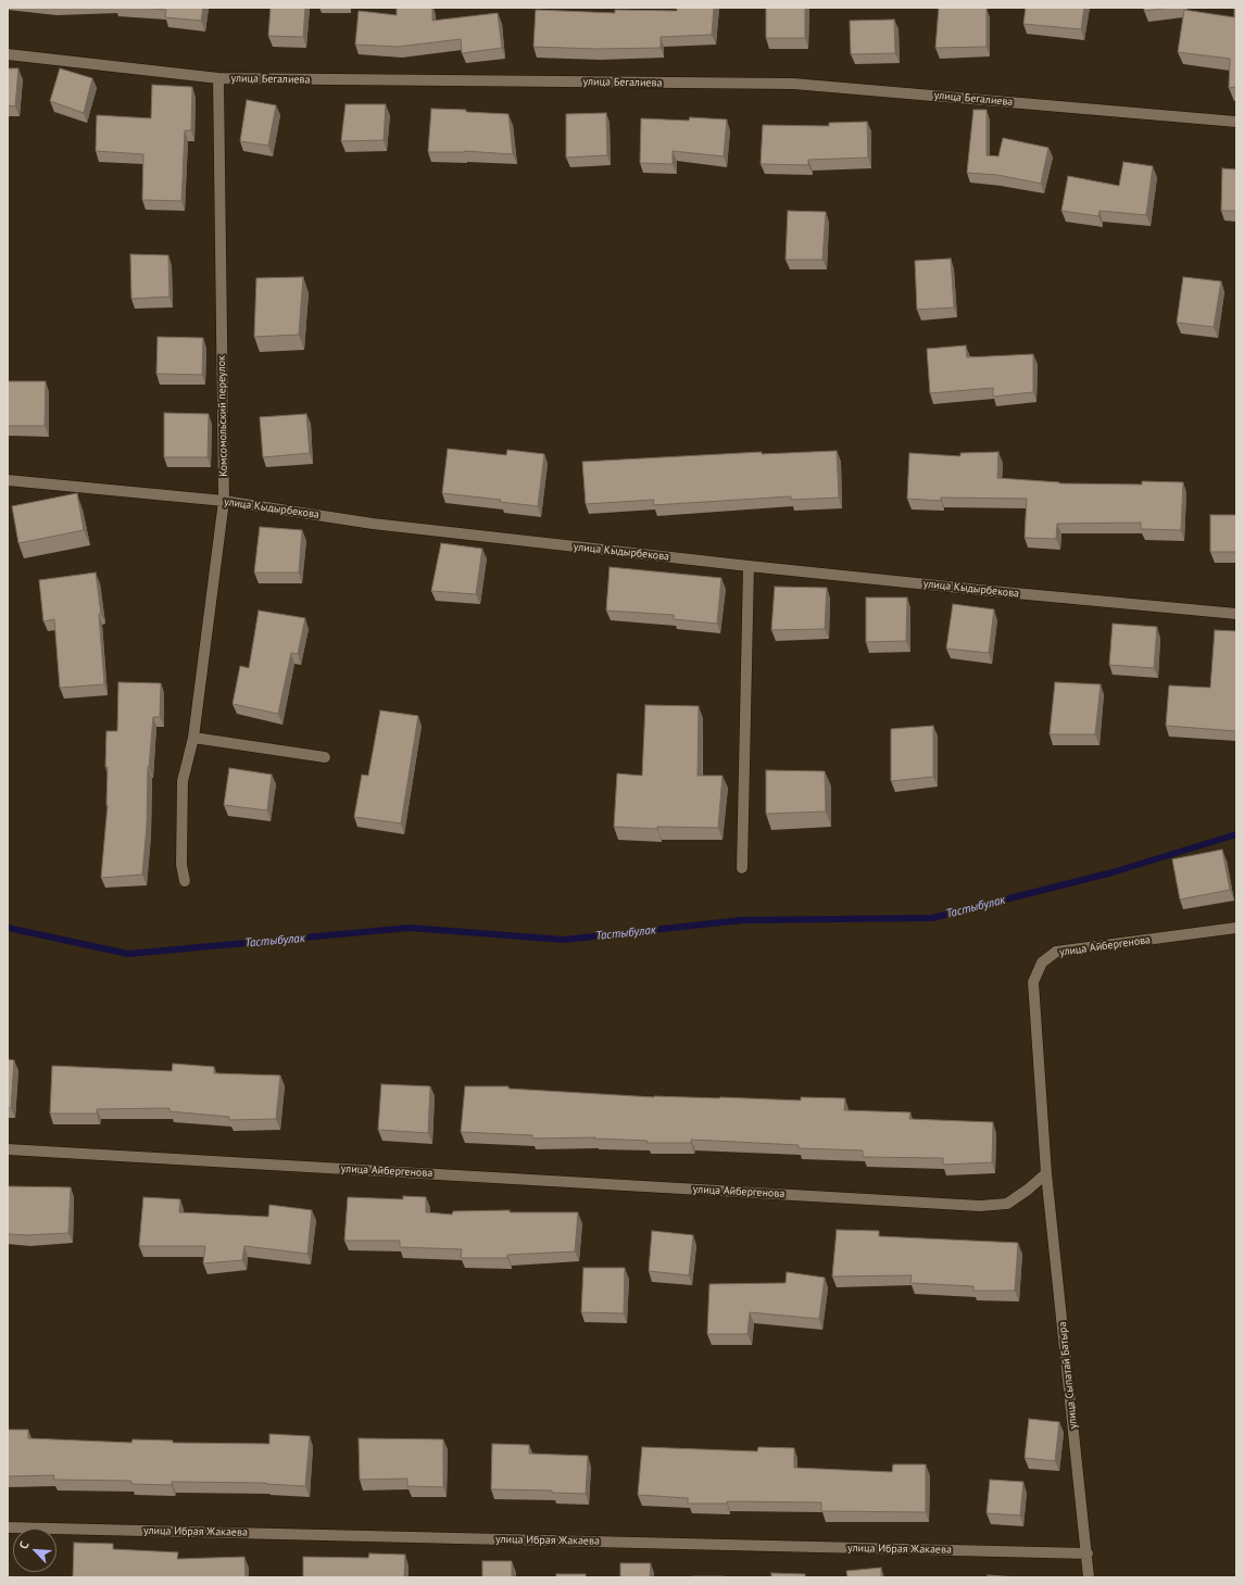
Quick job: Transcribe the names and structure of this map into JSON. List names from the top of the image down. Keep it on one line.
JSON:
{"streets":{"street":["улица Бегалиева","Комсомольский переулок","улица Кыдырбекова","улица Айбергенова","улица Сыпатай Батыра","улица Ибрая Жакаева"]},"crossings":[["улица Бегалиева","Комсомольский переулок"],["Комсомольский переулок","улица Кыдырбекова"],["улица Айбергенова","улица Сыпатай Батыра"],["улица Сыпатай Батыра","улица Ибрая Жакаева"]],"water":["Тастыбулак"],"north":"top left"}
